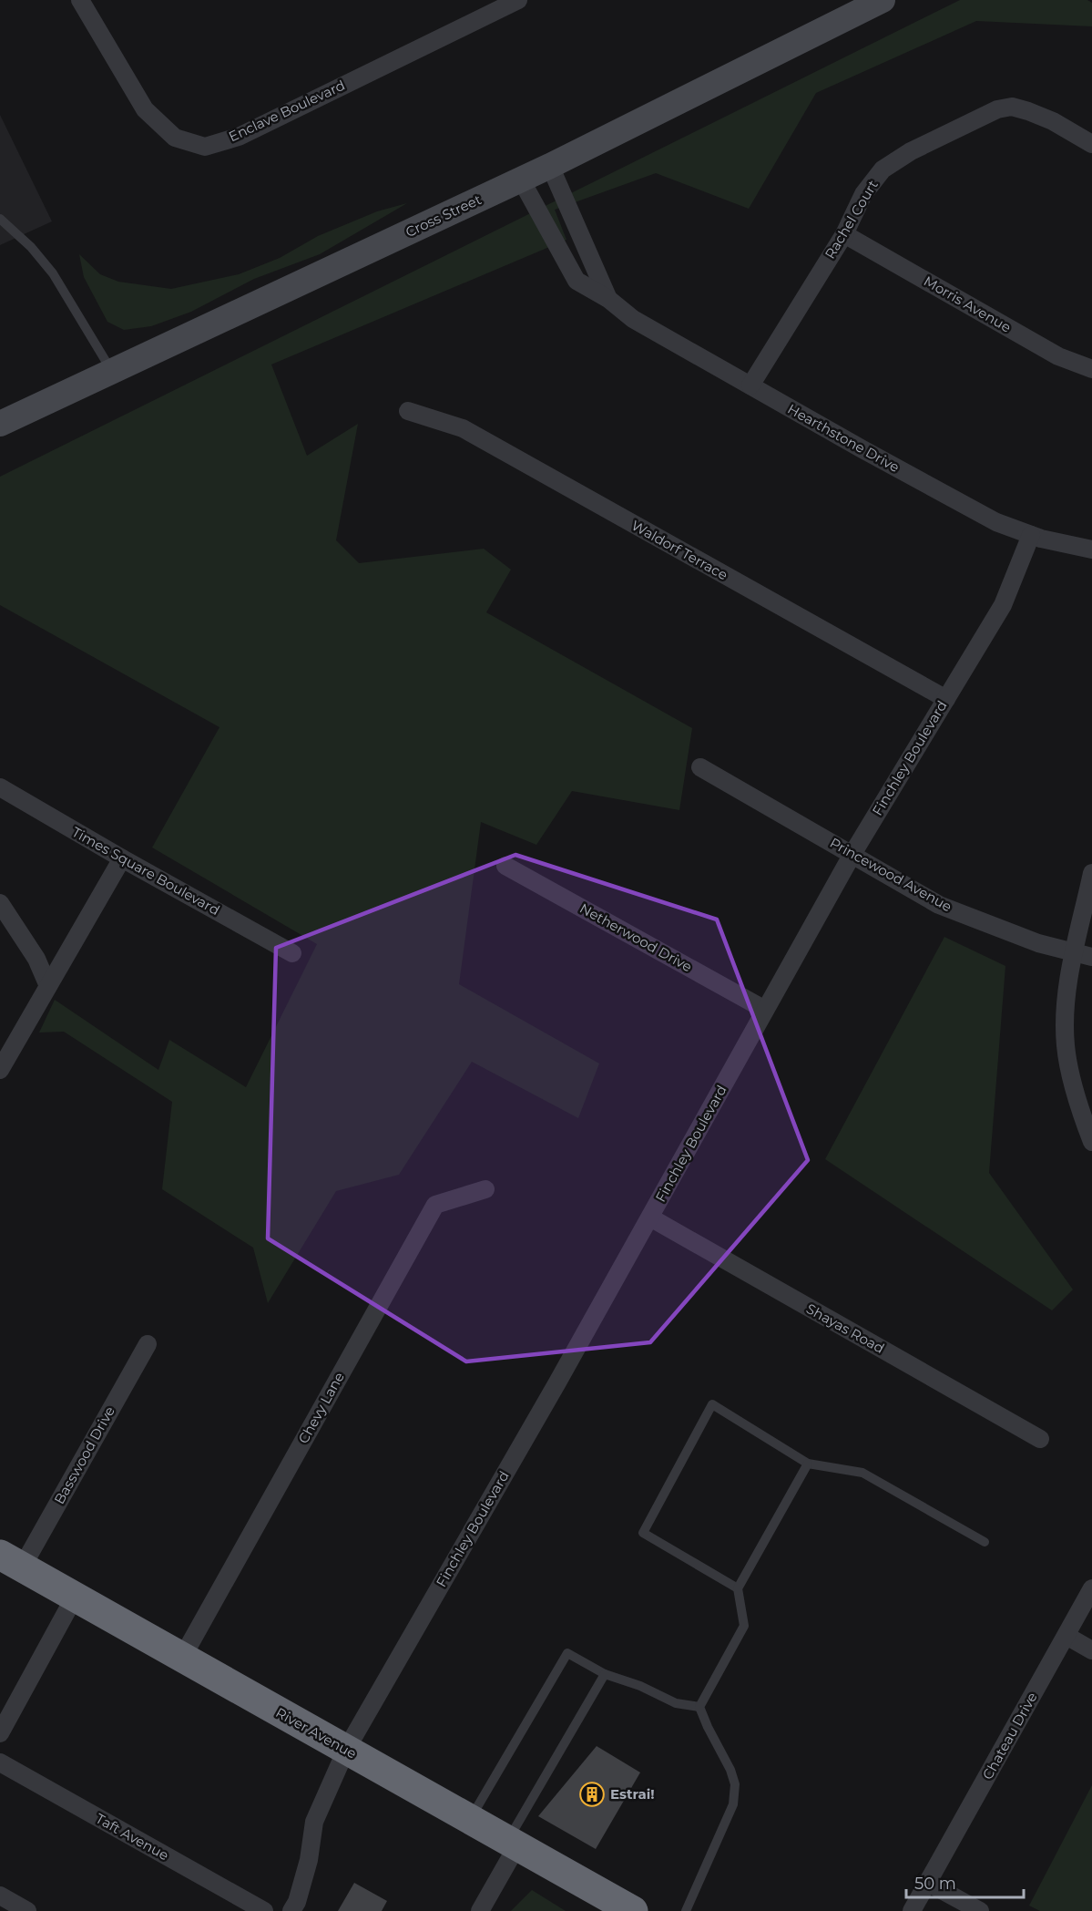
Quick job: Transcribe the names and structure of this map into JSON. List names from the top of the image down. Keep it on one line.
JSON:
{"streets":{"highway":["River Avenue"],"main road":["Cross Street"],"street":["Enclave Boulevard","Rachel Court","Morris Avenue","Hearthstone Drive","Waldorf Terrace","Finchley Boulevard","Times Square Boulevard","Princewood Avenue","Netherwood Drive","Shayas Road","Chevy Lane","Basswood Drive","Chateau Drive","Taft Avenue"]},"crossings":[["Cross Street","Hearthstone Drive"],["Rachel Court","Morris Avenue"],["Rachel Court","Hearthstone Drive"],["Hearthstone Drive","Finchley Boulevard"],["Waldorf Terrace","Finchley Boulevard"],["Finchley Boulevard","Princewood Avenue"],["Finchley Boulevard","Netherwood Drive"],["Finchley Boulevard","Shayas Road"],["Finchley Boulevard","River Avenue"],["Chevy Lane","River Avenue"],["Basswood Drive","River Avenue"]],"places":{"building":["Estrai!"]},"scale_bar":"50 m"}
